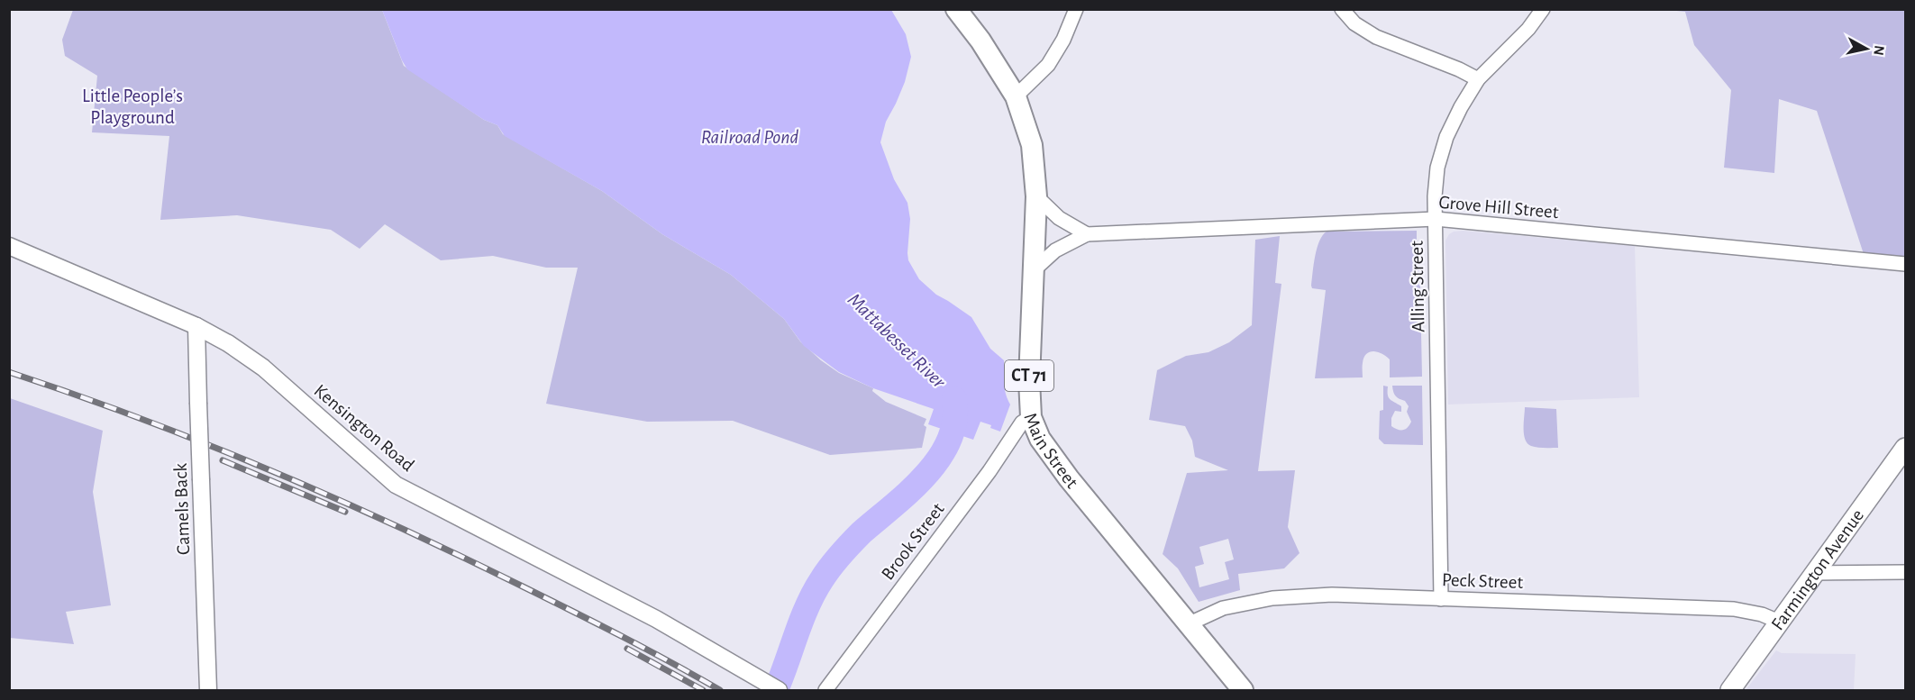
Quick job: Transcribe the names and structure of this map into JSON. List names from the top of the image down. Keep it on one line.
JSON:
{"streets":{"main road":["CT 71","Main Street","Farmington Avenue"],"street":["Grove Hill Street","Alling Street","Kensington Road","Camels Back","Brook Street","Peck Street"]},"crossings":[["Grove Hill Street","Alling Street"],["Grove Hill Street","Main Street"],["Alling Street","Peck Street"],["Kensington Road","Camels Back"],["Main Street","Brook Street"],["Main Street","Peck Street"],["Farmington Avenue","Peck Street"]],"water":["Railroad Pond","Mattabesset River"],"parks":["Little People’s Playground"],"north":"right"}
